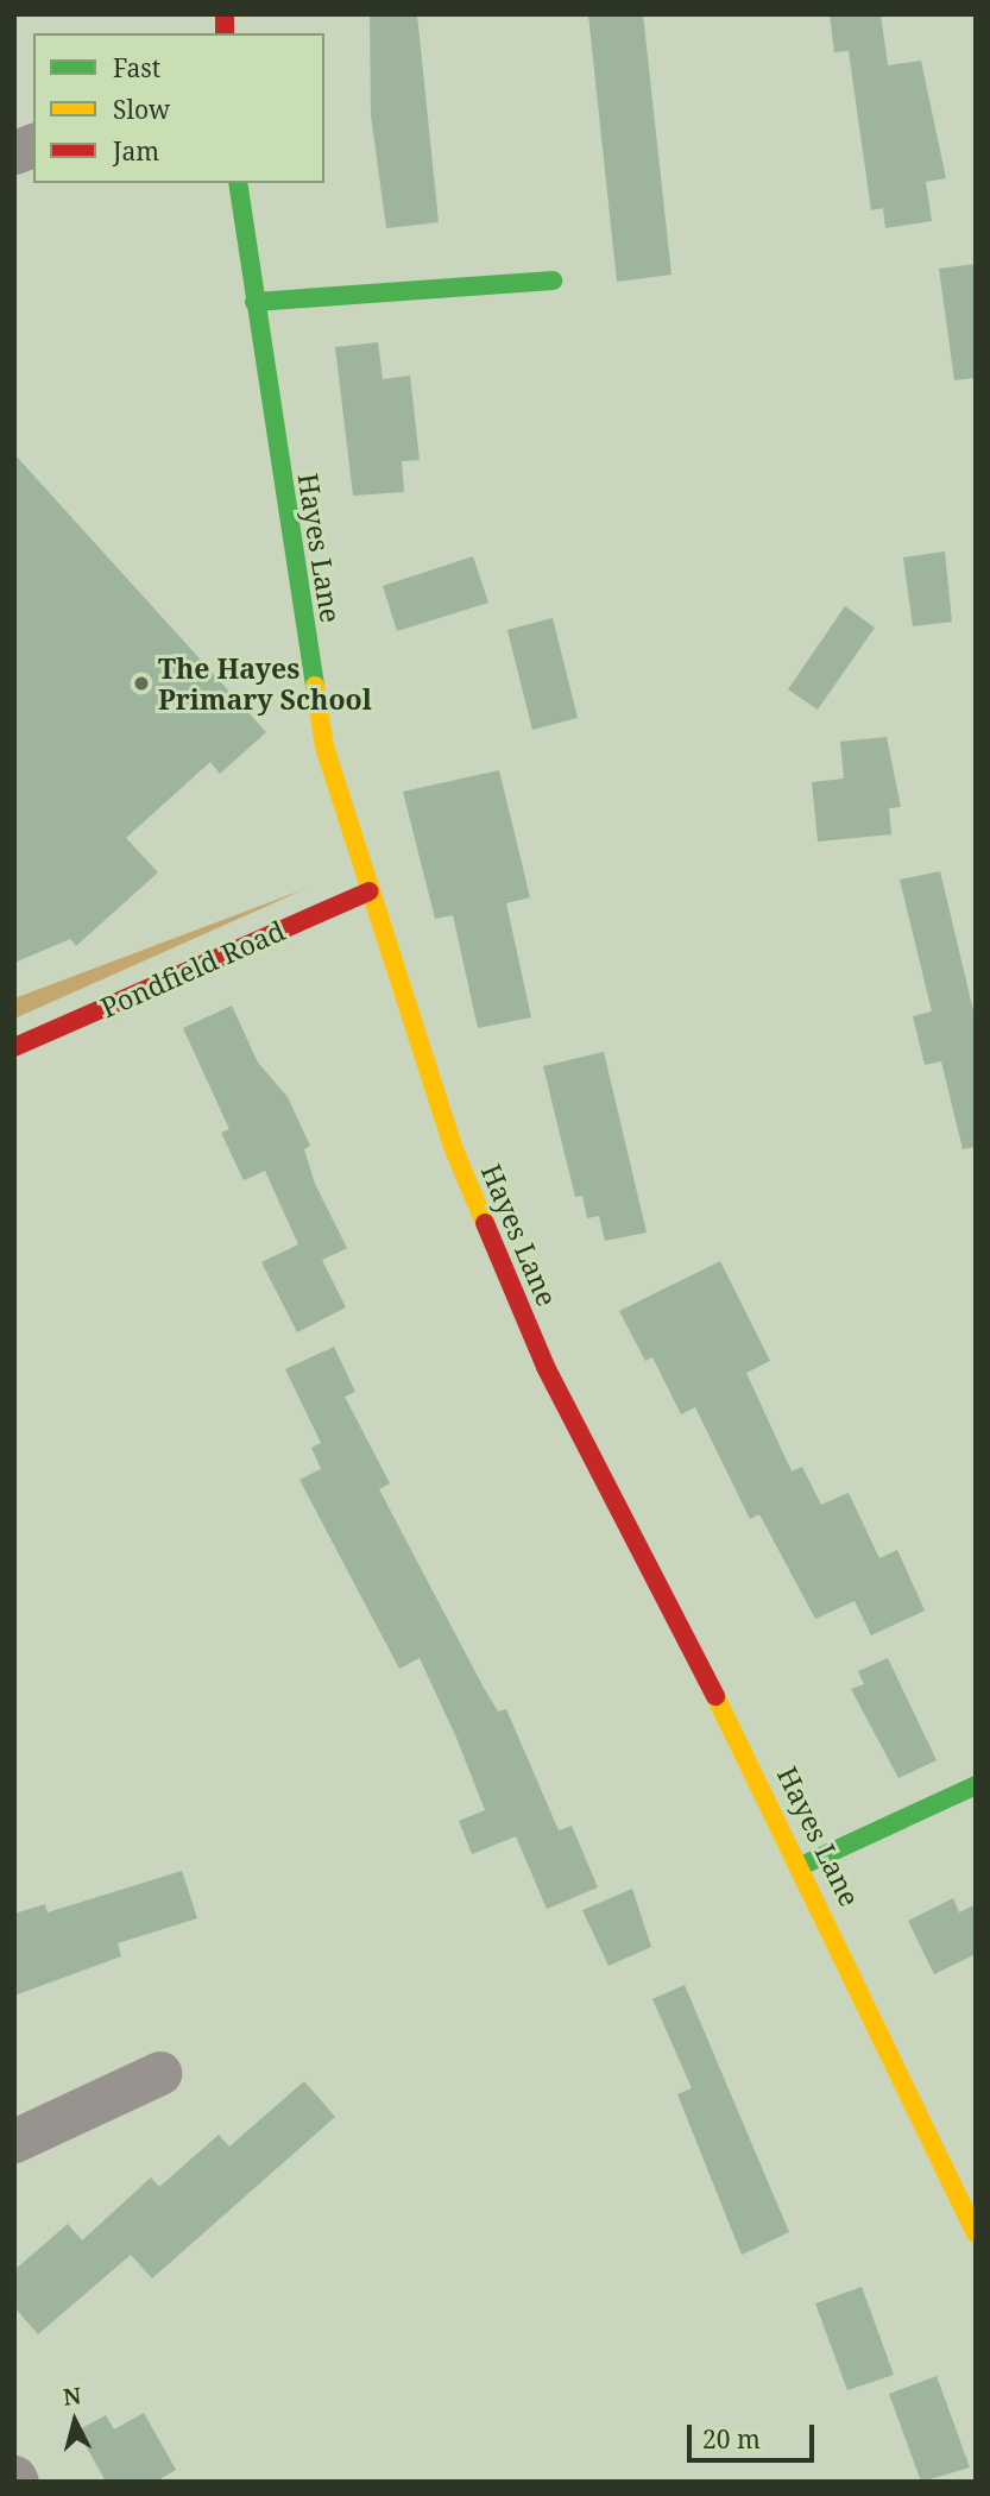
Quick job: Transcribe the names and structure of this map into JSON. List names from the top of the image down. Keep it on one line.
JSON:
{"streets":{"street":["Hayes Lane","Pondfield Road"]},"crossings":[["Hayes Lane","Pondfield Road"]],"places":["The Hayes Primary School"],"legend":["Fast","Slow","Jam"],"scale_bar":"20 m","north":"top"}
